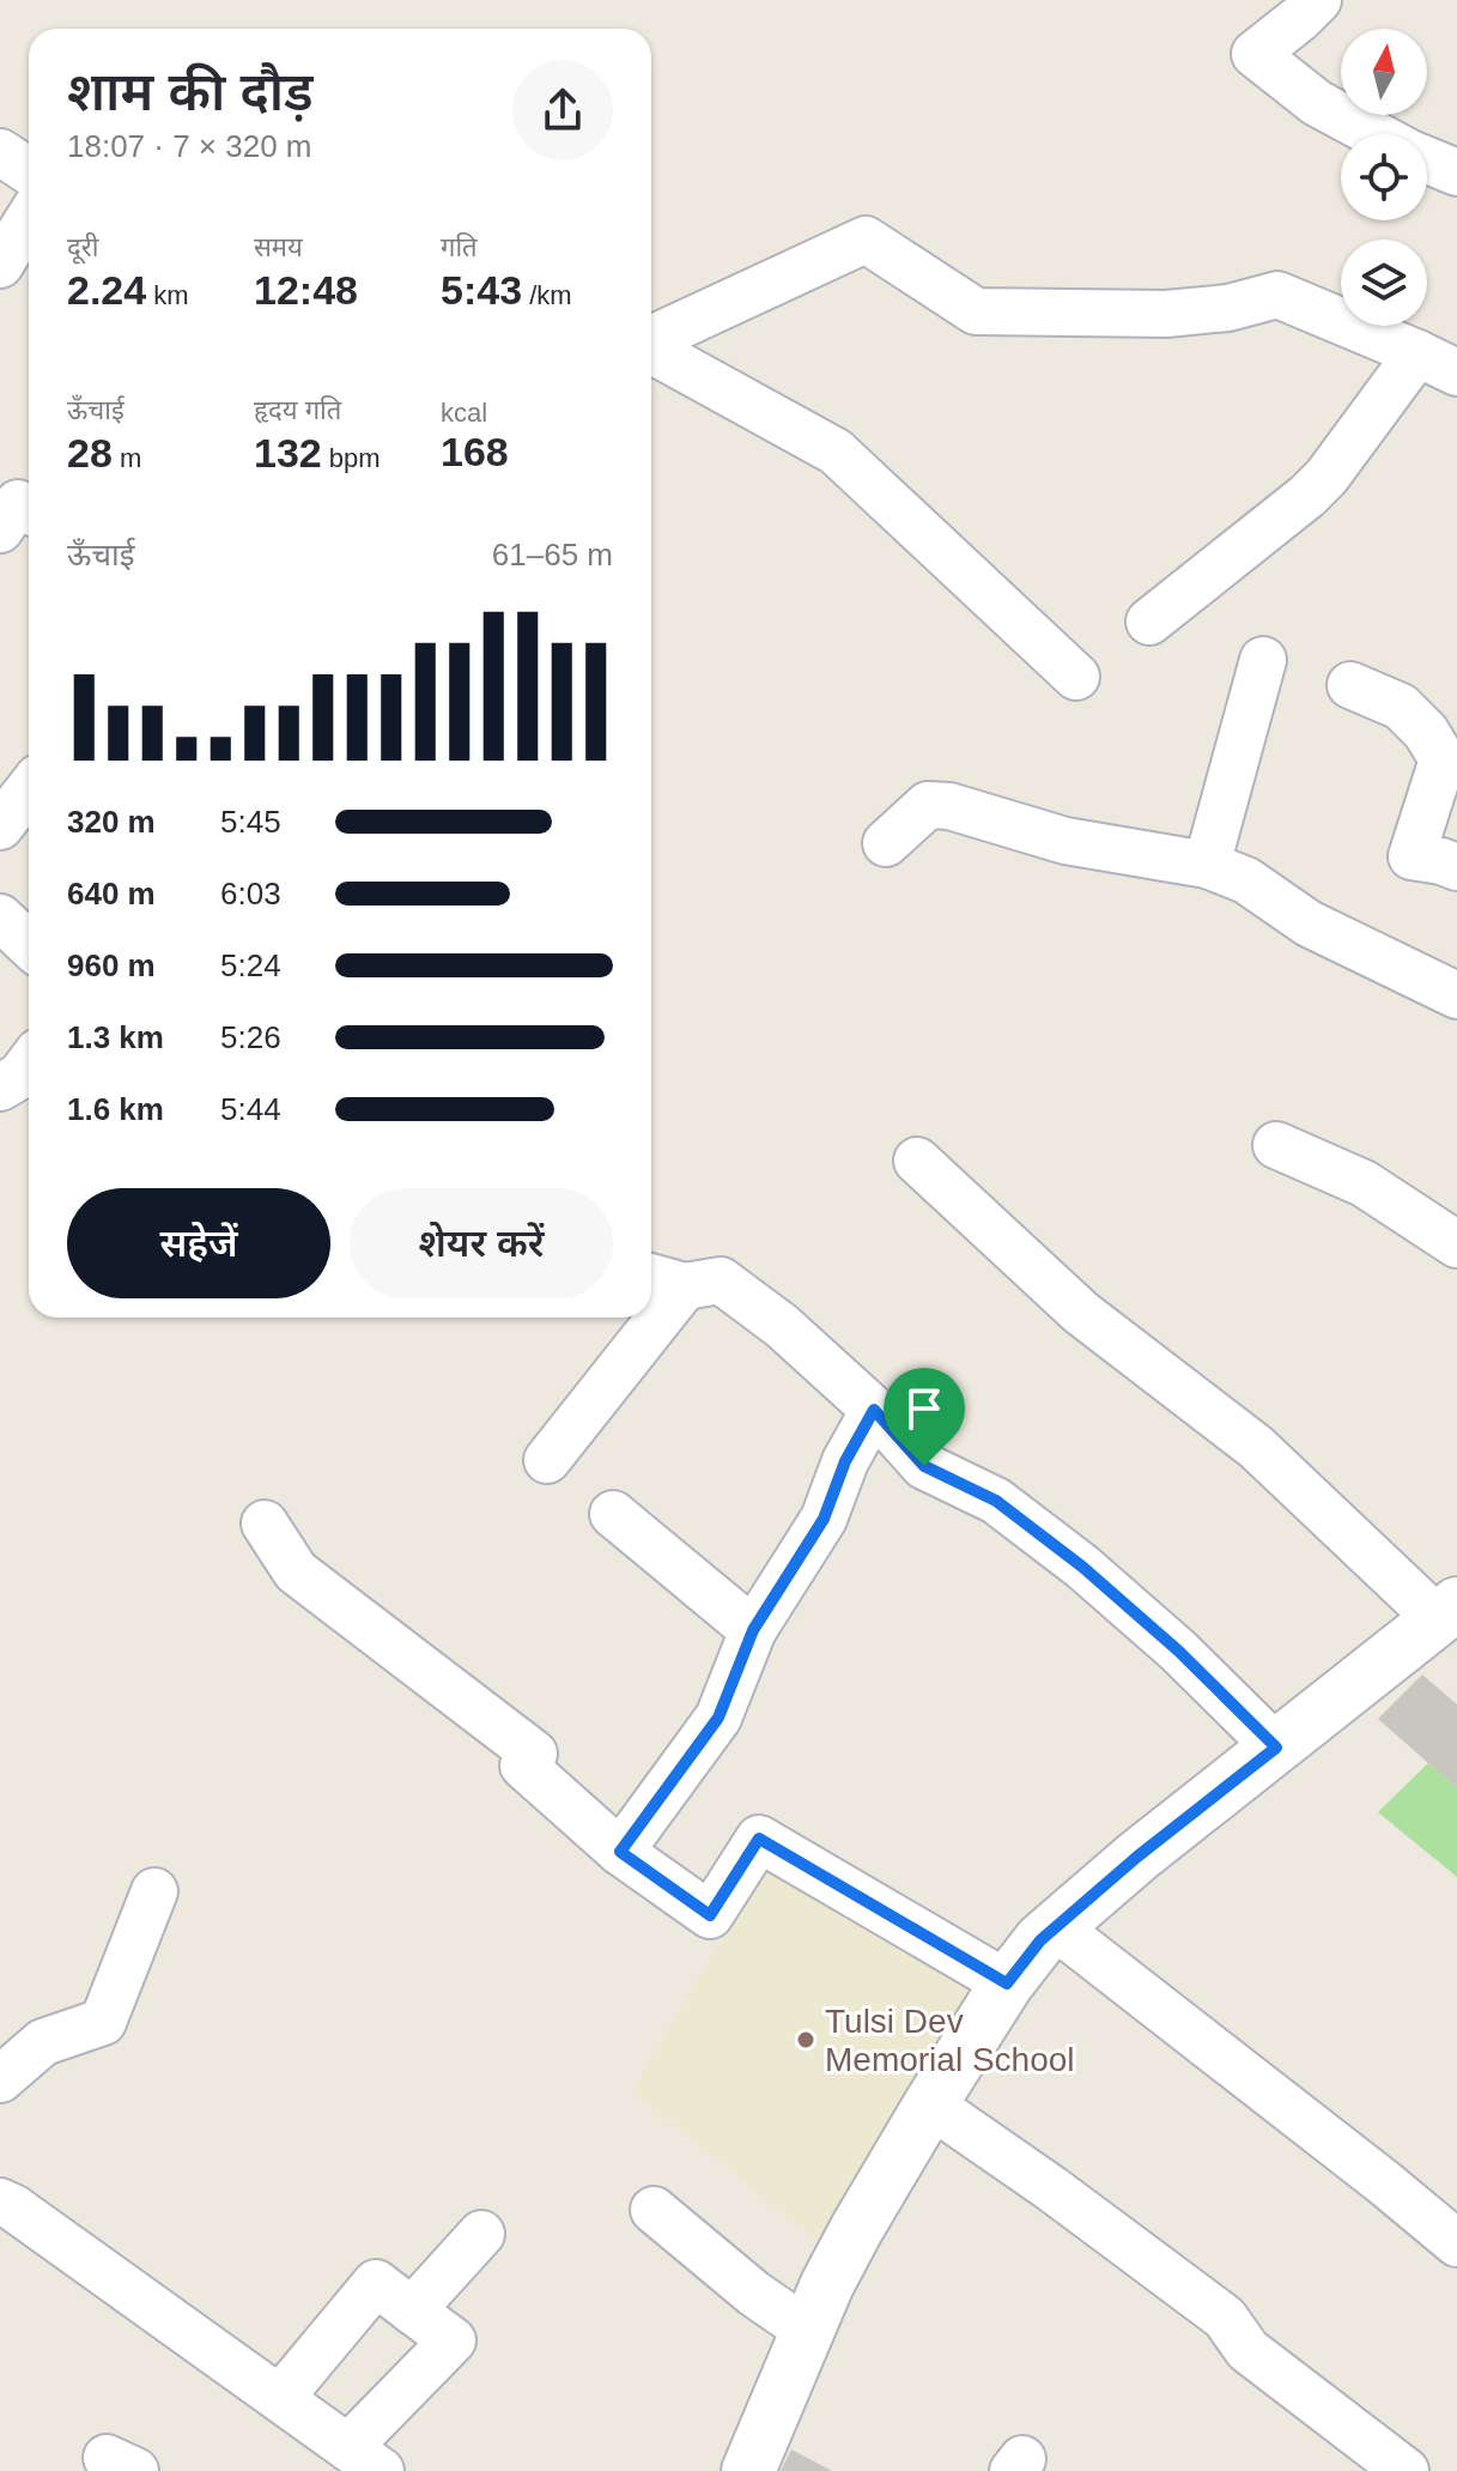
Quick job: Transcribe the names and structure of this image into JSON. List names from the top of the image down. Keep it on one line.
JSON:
{"places":["Tulsi Dev Memorial School"],"north":"top","page":{"heading":["शाम की दौड़","18:07 · 7 × 320 m"],"stats":[["दूरी","2.24 km"],["समय","12:48"],["गति","5:43 /km"],["ऊँचाई","28 m"],["हृदय गति","132 bpm"],["kcal","168"]],"chart":["ऊँचाई","61–65 m"],"list":[{"name":"320 m","note":"5:45"},{"name":"640 m","note":"6:03"},{"name":"960 m","note":"5:24"},{"name":"1.3 km","note":"5:26"},{"name":"1.6 km","note":"5:44"}],"buttons":["सहेजें","शेयर करें"]}}
